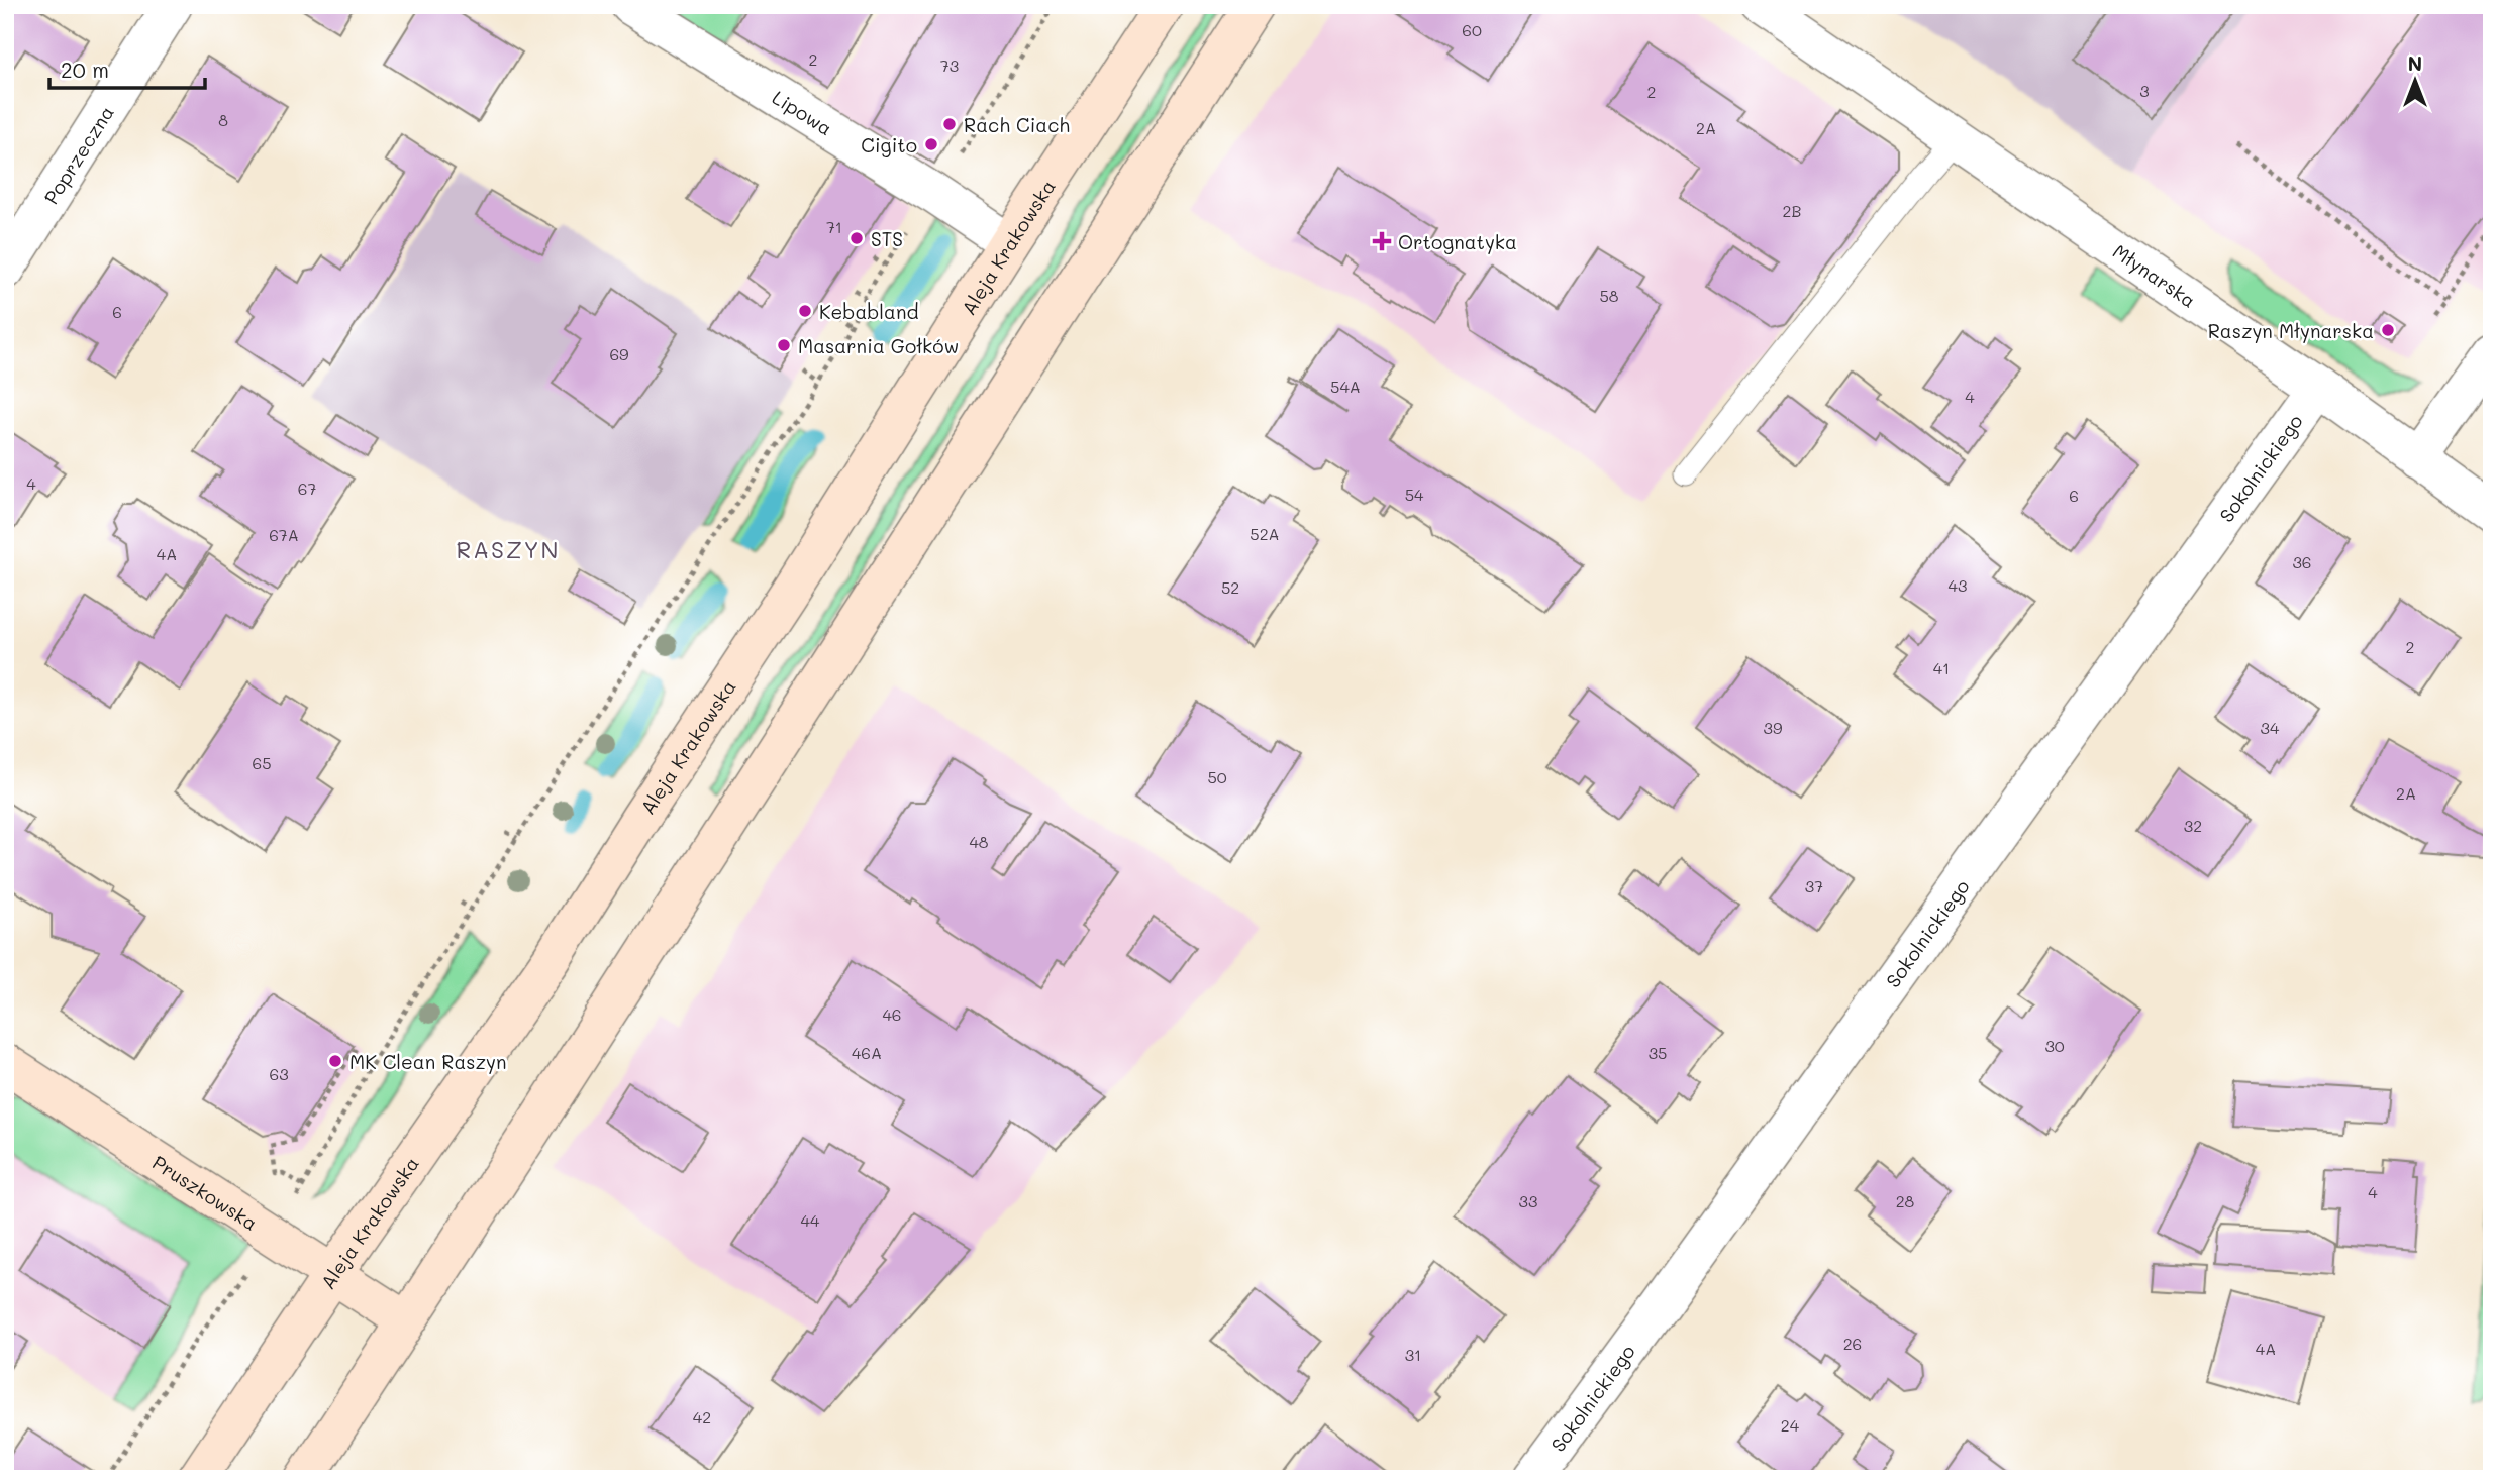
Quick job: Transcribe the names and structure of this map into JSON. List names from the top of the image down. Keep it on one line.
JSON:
{"streets":{"main road":["Aleja Krakowska","Pruszkowska"],"street":["Lipowa","Poprzeczna","Młynarska","Sokolnickiego"]},"crossings":[["Lipowa","Aleja Krakowska"],["Aleja Krakowska","Pruszkowska"],["Młynarska","Sokolnickiego"]],"districts":["RASZYN"],"places":{"other":["Rach Ciach","Cigito","STS","Kebabland","Raszyn Młynarska","Masarnia Gołków","MK Clean Raszyn"],"health":["Ortognatyka"]},"house_numbers":["60","2","73","3","2","8","2A","2B","71","58","6","69","54A","4","4","67","54","6","52A","67A","4A","36","43","52","2","41","39","34","65","50","2A","32","48","37","46","30","46A","35","63","4","33","28","44","26","4A","31","42","24"],"scale_bar":"20 m","north":"top"}
